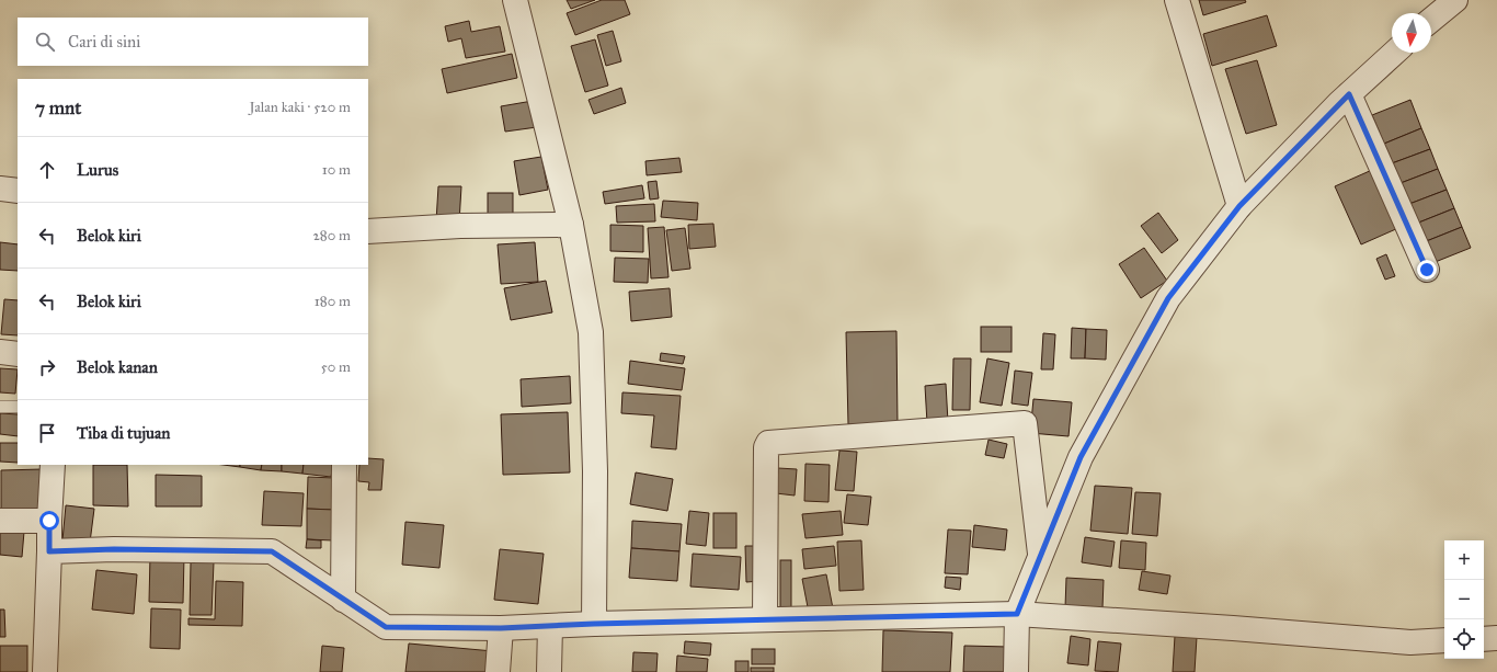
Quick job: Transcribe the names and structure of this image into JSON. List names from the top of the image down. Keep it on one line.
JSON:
{"north":"bottom","page":{"search":"Cari di sini","heading":["7 mnt","Jalan kaki · 520 m"],"list":[["Lurus","10 m"],["Belok kiri","280 m"],["Belok kiri","180 m"],["Belok kanan","50 m"],"Tiba di tujuan"],"map_buttons":["+","−"]}}
